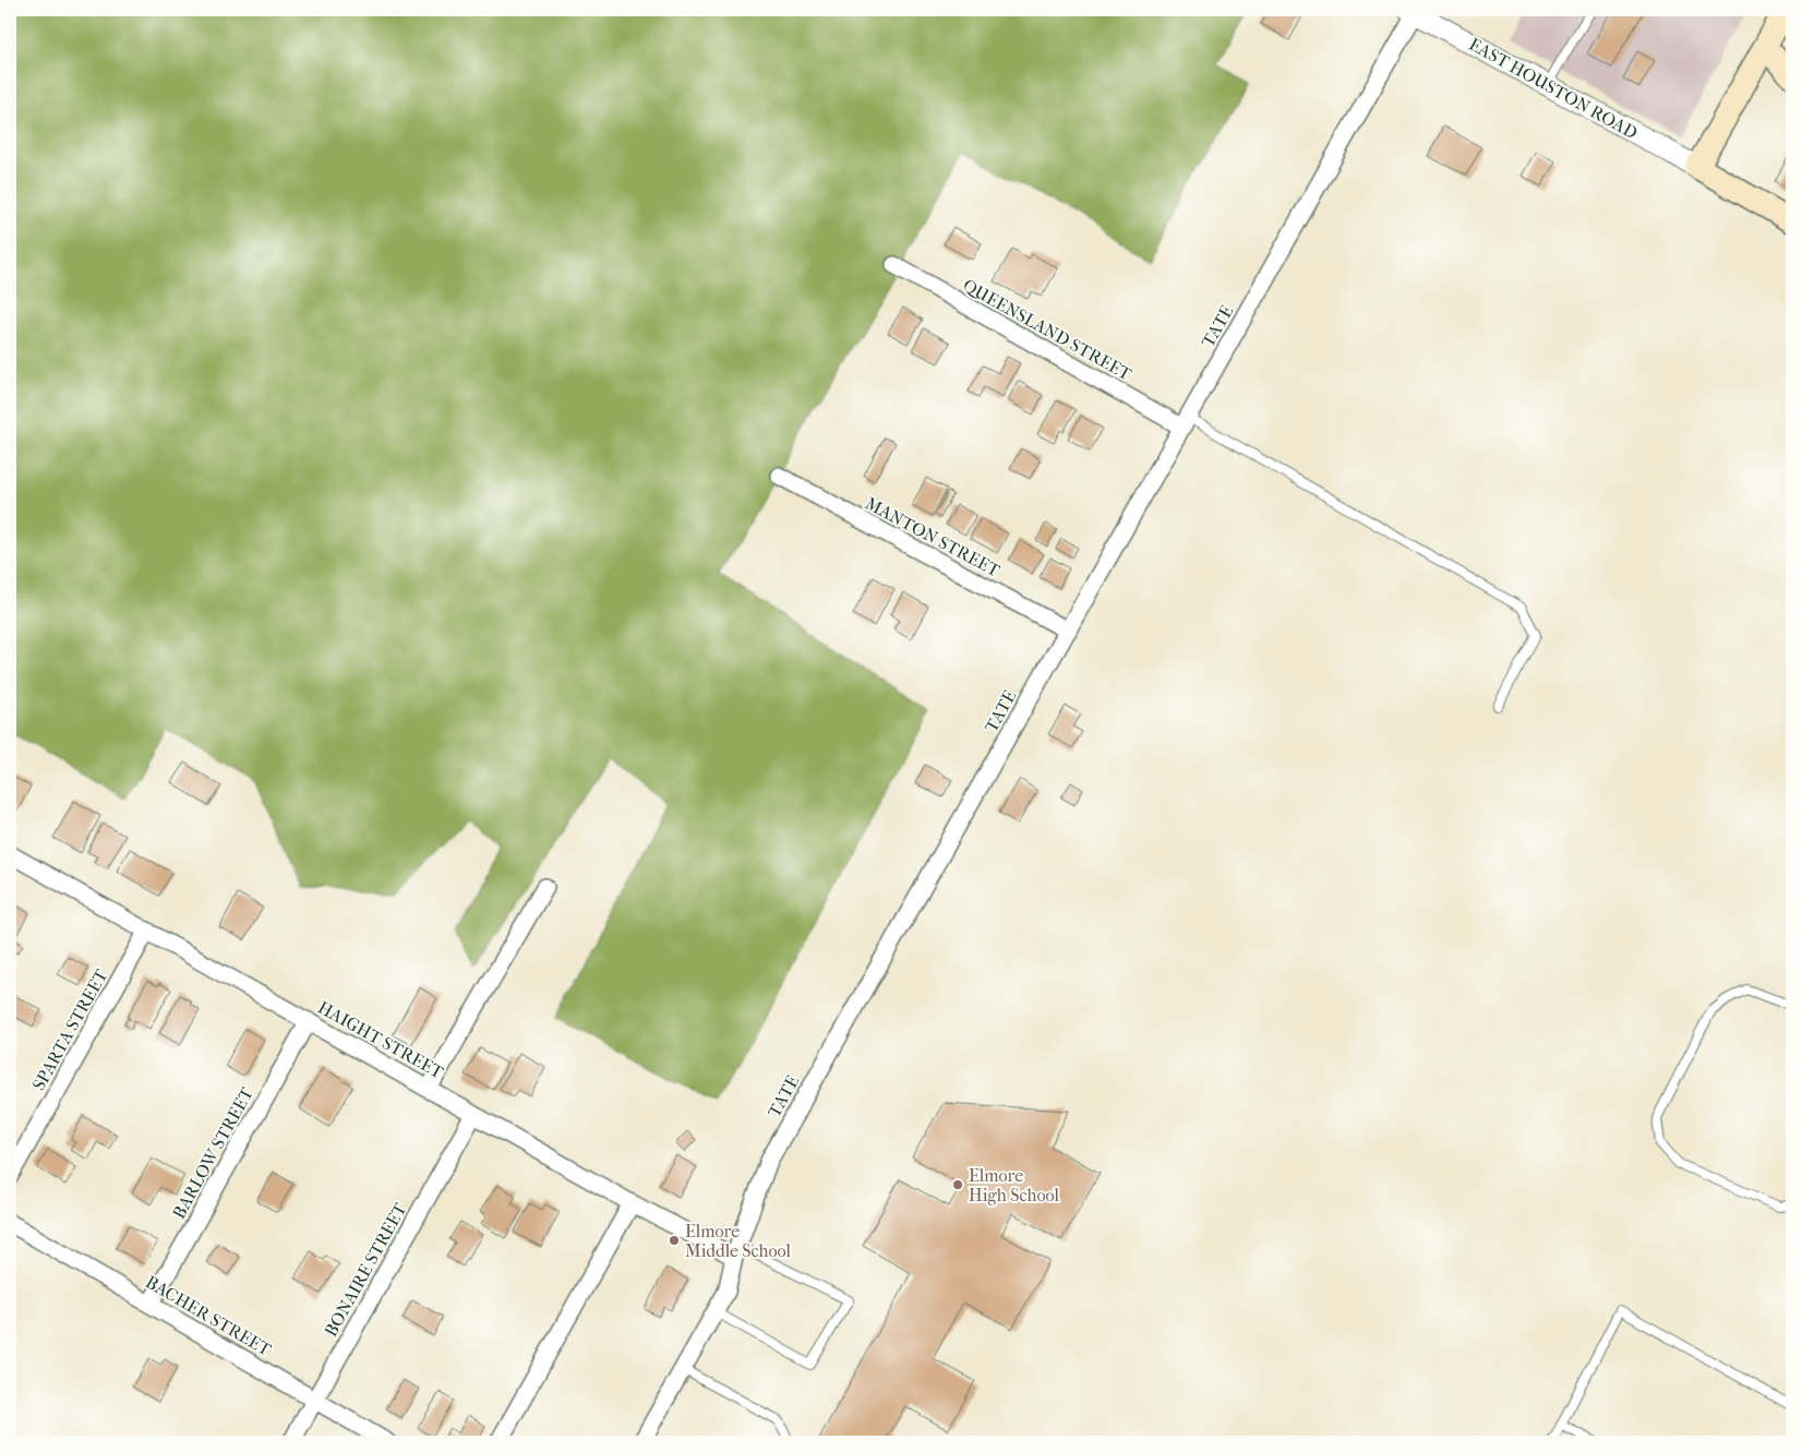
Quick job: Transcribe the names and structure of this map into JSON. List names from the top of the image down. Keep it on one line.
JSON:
{"streets":{"street":["EAST HOUSTON ROAD","TATE","QUEENSLAND STREET","MANTON STREET","SPARTA STREET","HAIGHT STREET","BARLOW STREET","BONAIRE STREET","BACHER STREET"]},"crossings":[["EAST HOUSTON ROAD","TATE"],["TATE","QUEENSLAND STREET"],["TATE","MANTON STREET"],["TATE","HAIGHT STREET"],["SPARTA STREET","HAIGHT STREET"],["HAIGHT STREET","BARLOW STREET"],["HAIGHT STREET","BONAIRE STREET"],["BARLOW STREET","BACHER STREET"],["BONAIRE STREET","BACHER STREET"]],"places":["Elmore High School","Elmore Middle School"]}
